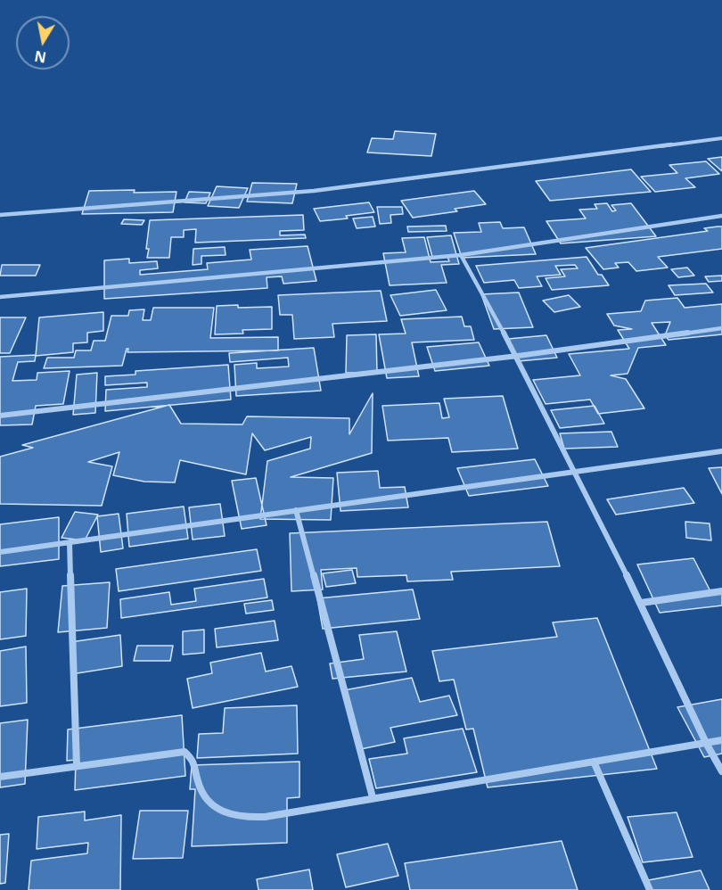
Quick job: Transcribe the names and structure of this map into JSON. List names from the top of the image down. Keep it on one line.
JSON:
{"north":"bottom"}
